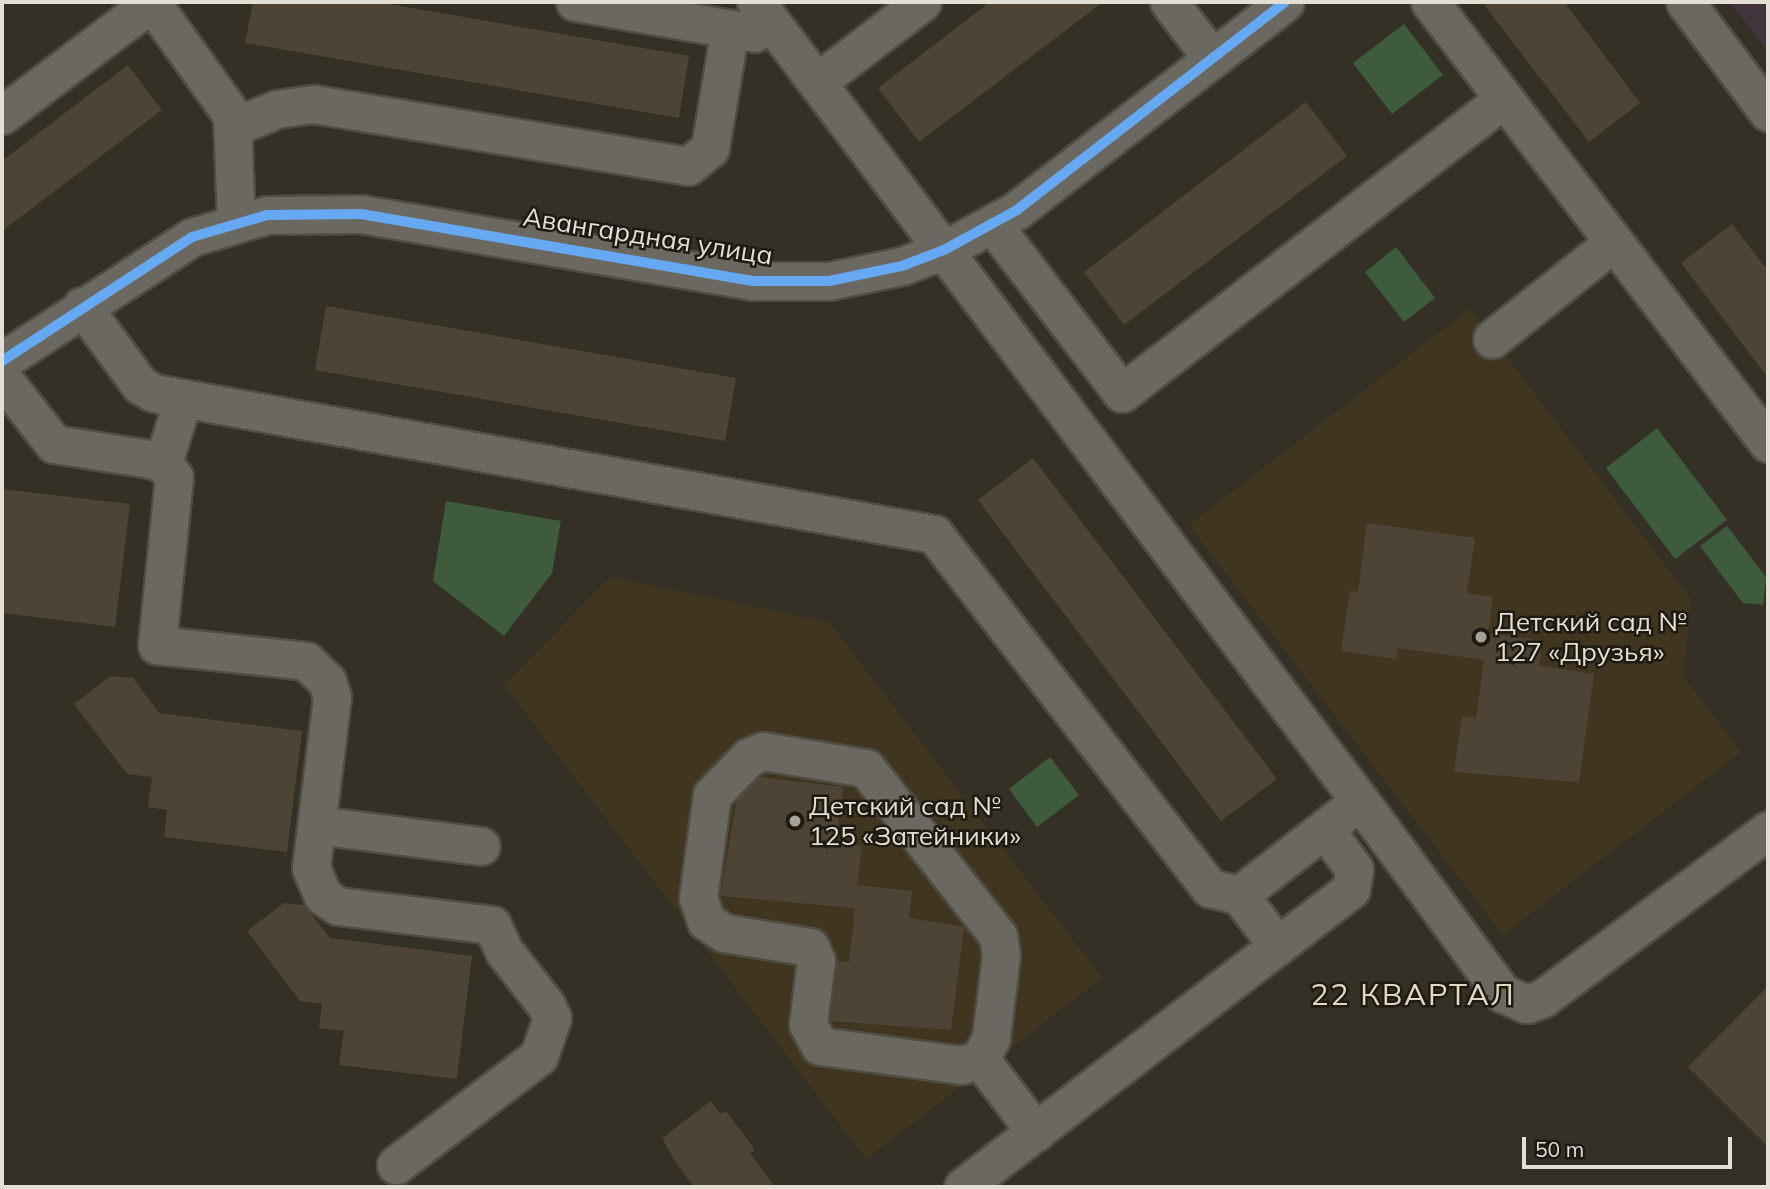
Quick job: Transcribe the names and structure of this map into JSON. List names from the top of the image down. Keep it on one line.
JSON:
{"streets":{"street":["Авангардная улица"]},"districts":["22 КВАРТАЛ"],"places":["Детский сад № 127 «Друзья»","Детский сад № 125 «Затейники»"],"scale_bar":"50 m"}
